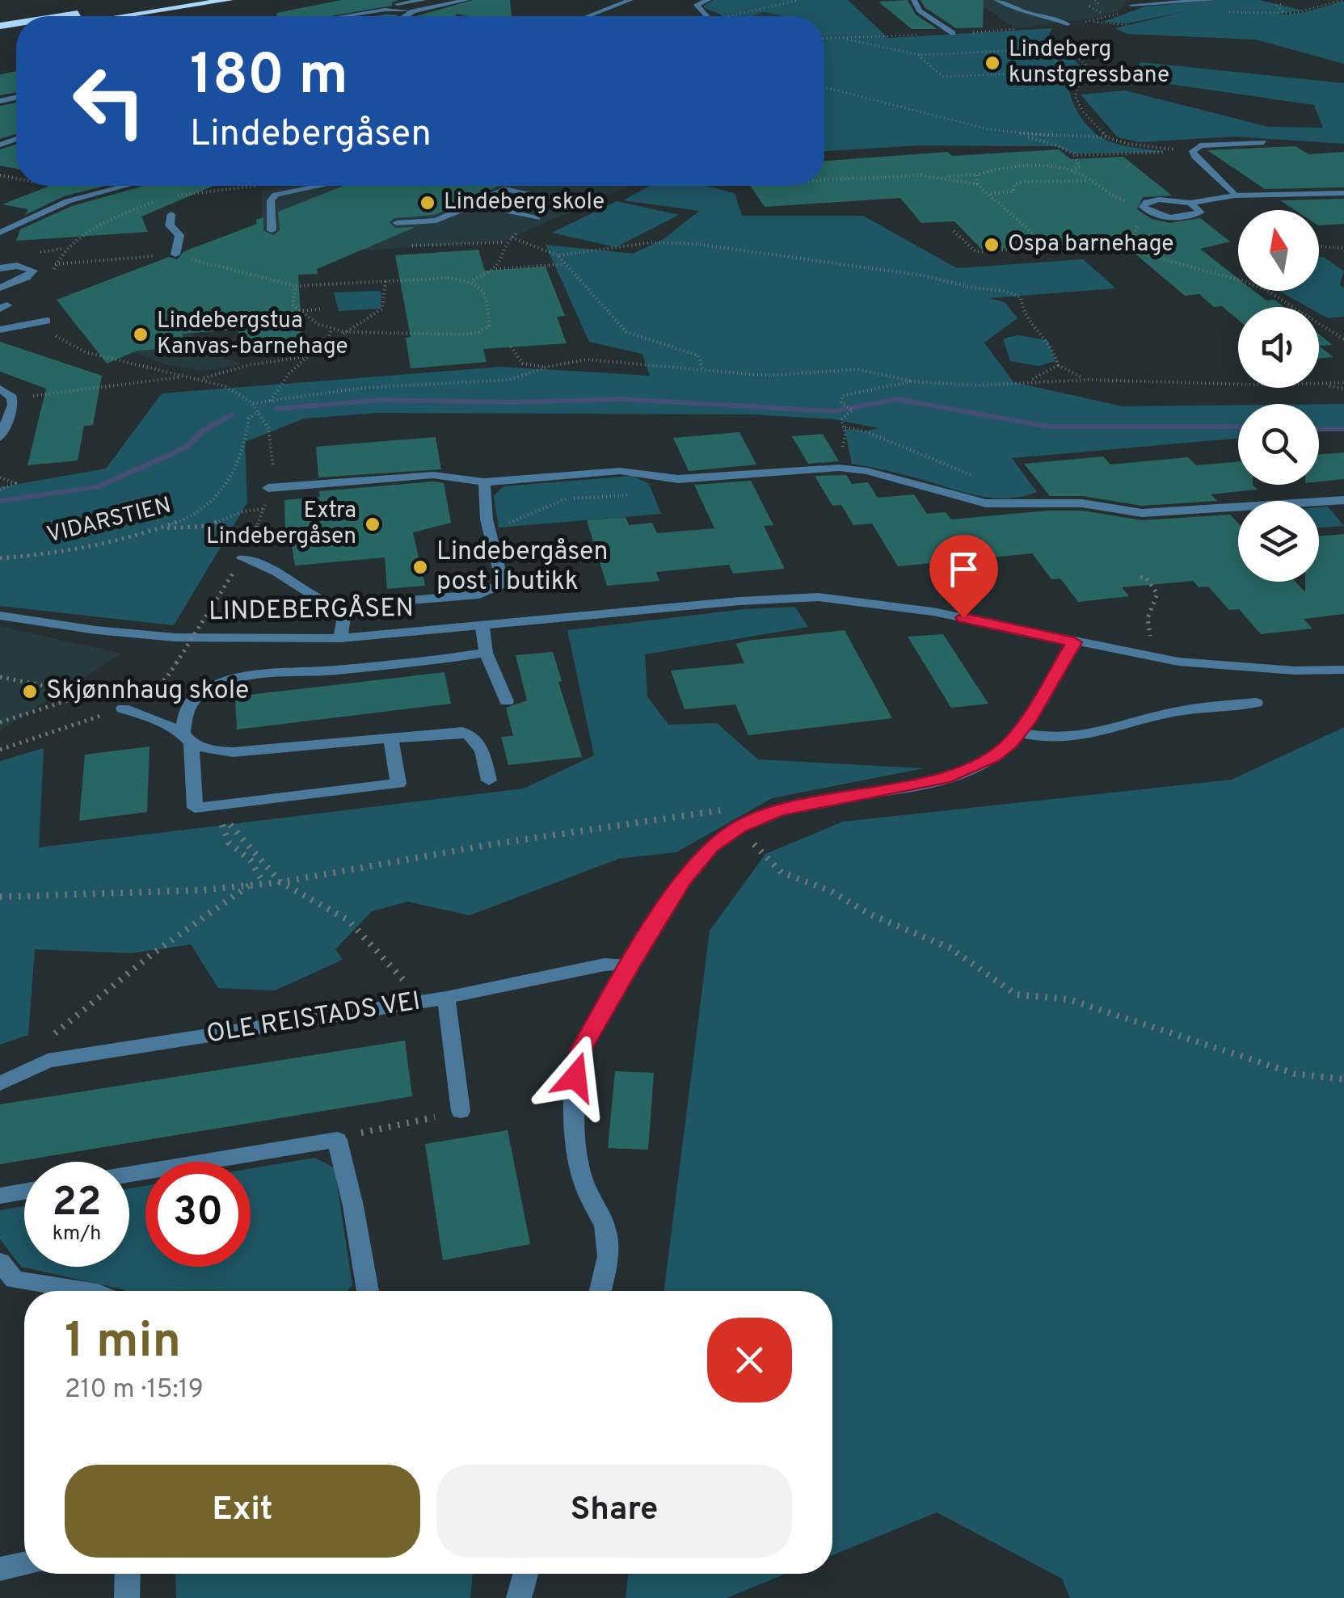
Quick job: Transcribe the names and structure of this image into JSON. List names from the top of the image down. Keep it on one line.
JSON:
{"streets":{"street":["LINDEBERGÅSEN","OLE REISTADS VEI"],"path":["VIDARSTIEN"]},"places":["Lindeberg kunstgressbane","Lindeberg skole","Ospa barnehage","Lindebergstua Kanvas-barnehage","Extra Lindebergåsen","Lindebergåsen post i butikk","Skjønnhaug skole"],"north":"top","page":{"turn":["180 m","Lindebergåsen"],"speed":"22 km/h","limit":"30","heading":["1 min","210 m · 15:19"],"buttons":["Exit","Share"]}}
